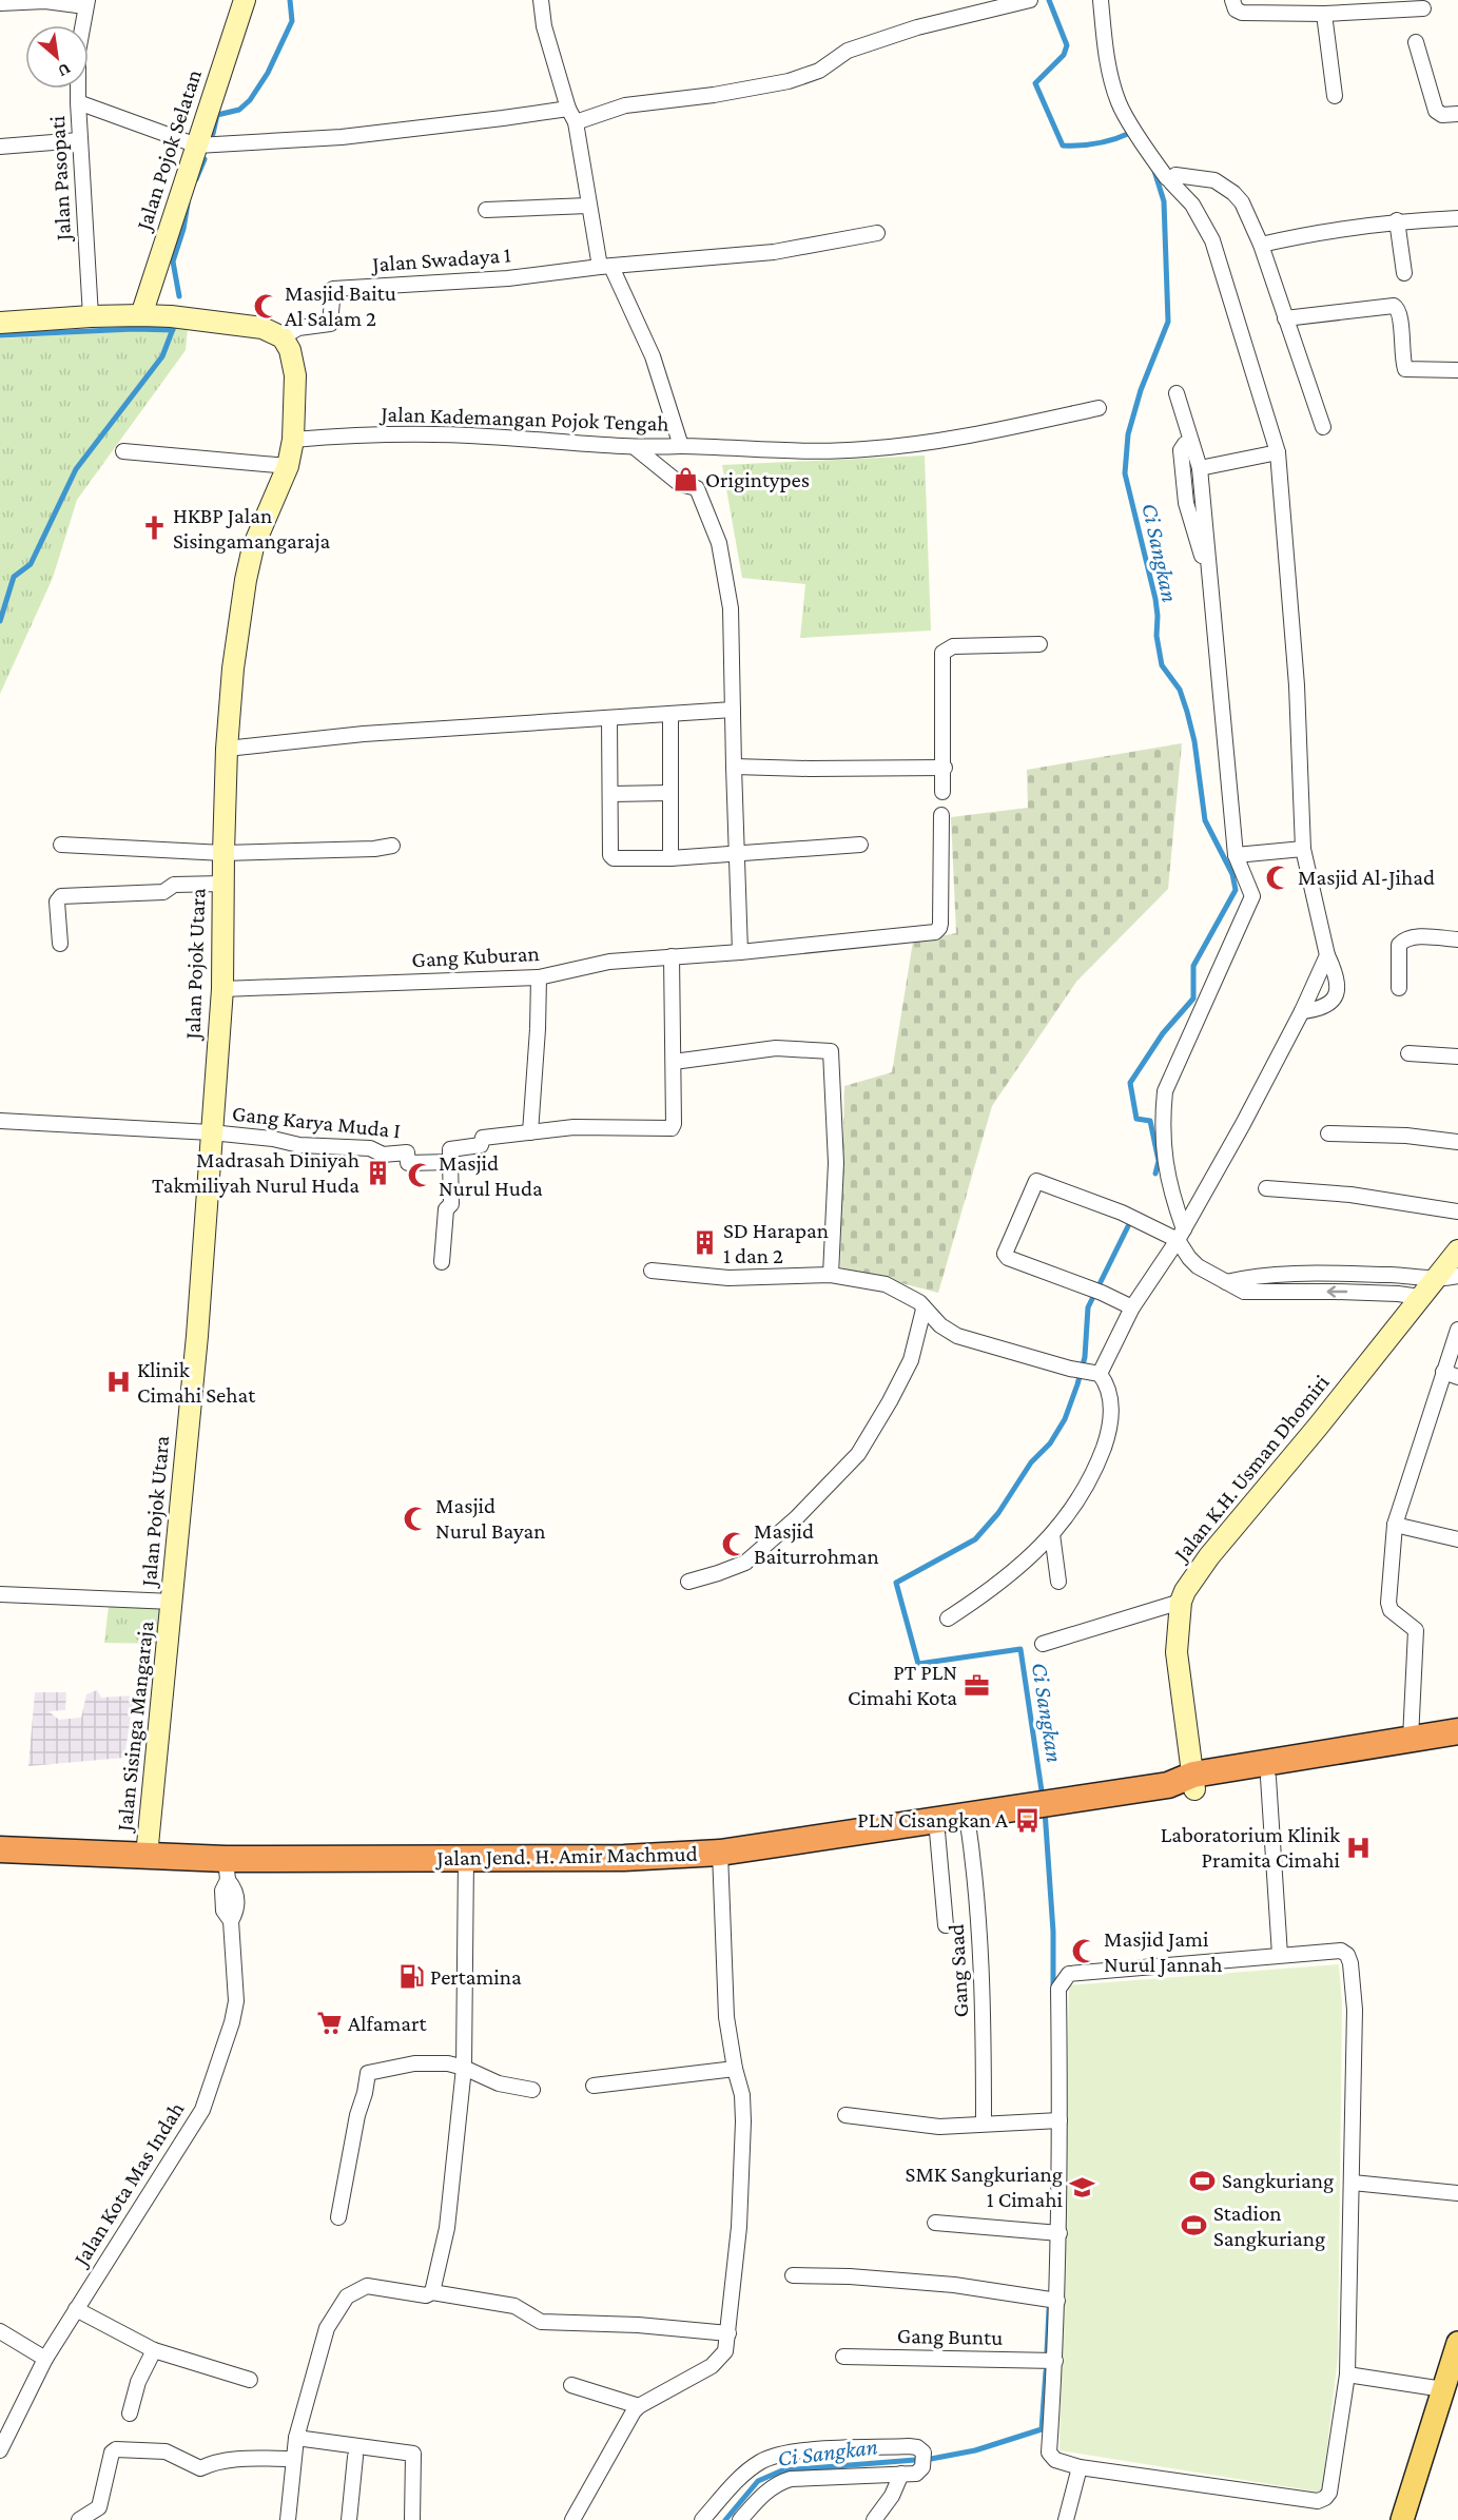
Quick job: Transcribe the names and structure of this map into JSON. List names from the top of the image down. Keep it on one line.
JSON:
{"streets":{"highway":["Jalan Jend. H. Amir Machmud"],"main road":["Jalan Pojok Selatan","Jalan Pojok Utara","Jalan K.H. Usman Dhomiri","Jalan Sisinga Mangaraja"],"street":["Jalan Pasopati","Jalan Swadaya 1","Jalan Kademangan Pojok Tengah","Gang Kuburan","Gang Karya Muda I","Gang Saad","Jalan Kota Mas Indah","Gang Buntu"]},"crossings":[["Jalan Swadaya 1","Jalan Pojok Utara"],["Jalan Kademangan Pojok Tengah","Jalan Pojok Utara"],["Gang Kuburan","Jalan Pojok Utara"],["Jalan Pojok Utara","Gang Karya Muda I"],["Jalan Pojok Utara","Jalan Sisinga Mangaraja"],["Jalan K.H. Usman Dhomiri","Jalan Jend. H. Amir Machmud"],["Jalan Sisinga Mangaraja","Jalan Jend. H. Amir Machmud"],["Jalan Jend. H. Amir Machmud","Gang Saad"],["Jalan Jend. H. Amir Machmud","Jalan Kota Mas Indah"]],"water":["Ci Sangkan"],"places":{"mosque":["Masjid Baitu Al Salam 2","Masjid Al-Jihad","Masjid Nurul Huda","Masjid Nurul Bayan","Masjid Baiturrohman","Masjid Jami Nurul Jannah"],"shop":["Origintypes"],"church":["HKBP Jalan Sisingamangaraja"],"building":["Madrasah Diniyah Takmiliyah Nurul Huda","SD Harapan 1 dan 2"],"hospital":["Klinik Cimahi Sehat","Laboratorium Klinik Pramita Cimahi"],"office":["PT PLN Cimahi Kota"],"bus stop":["PLN Cisangkan A"],"fuel station":["Pertamina"],"supermarket":["Alfamart"],"sports":["Sangkuriang","Stadion Sangkuriang"],"school or university":["SMK Sangkuriang 1 Cimahi"]},"north":"bottom right"}
